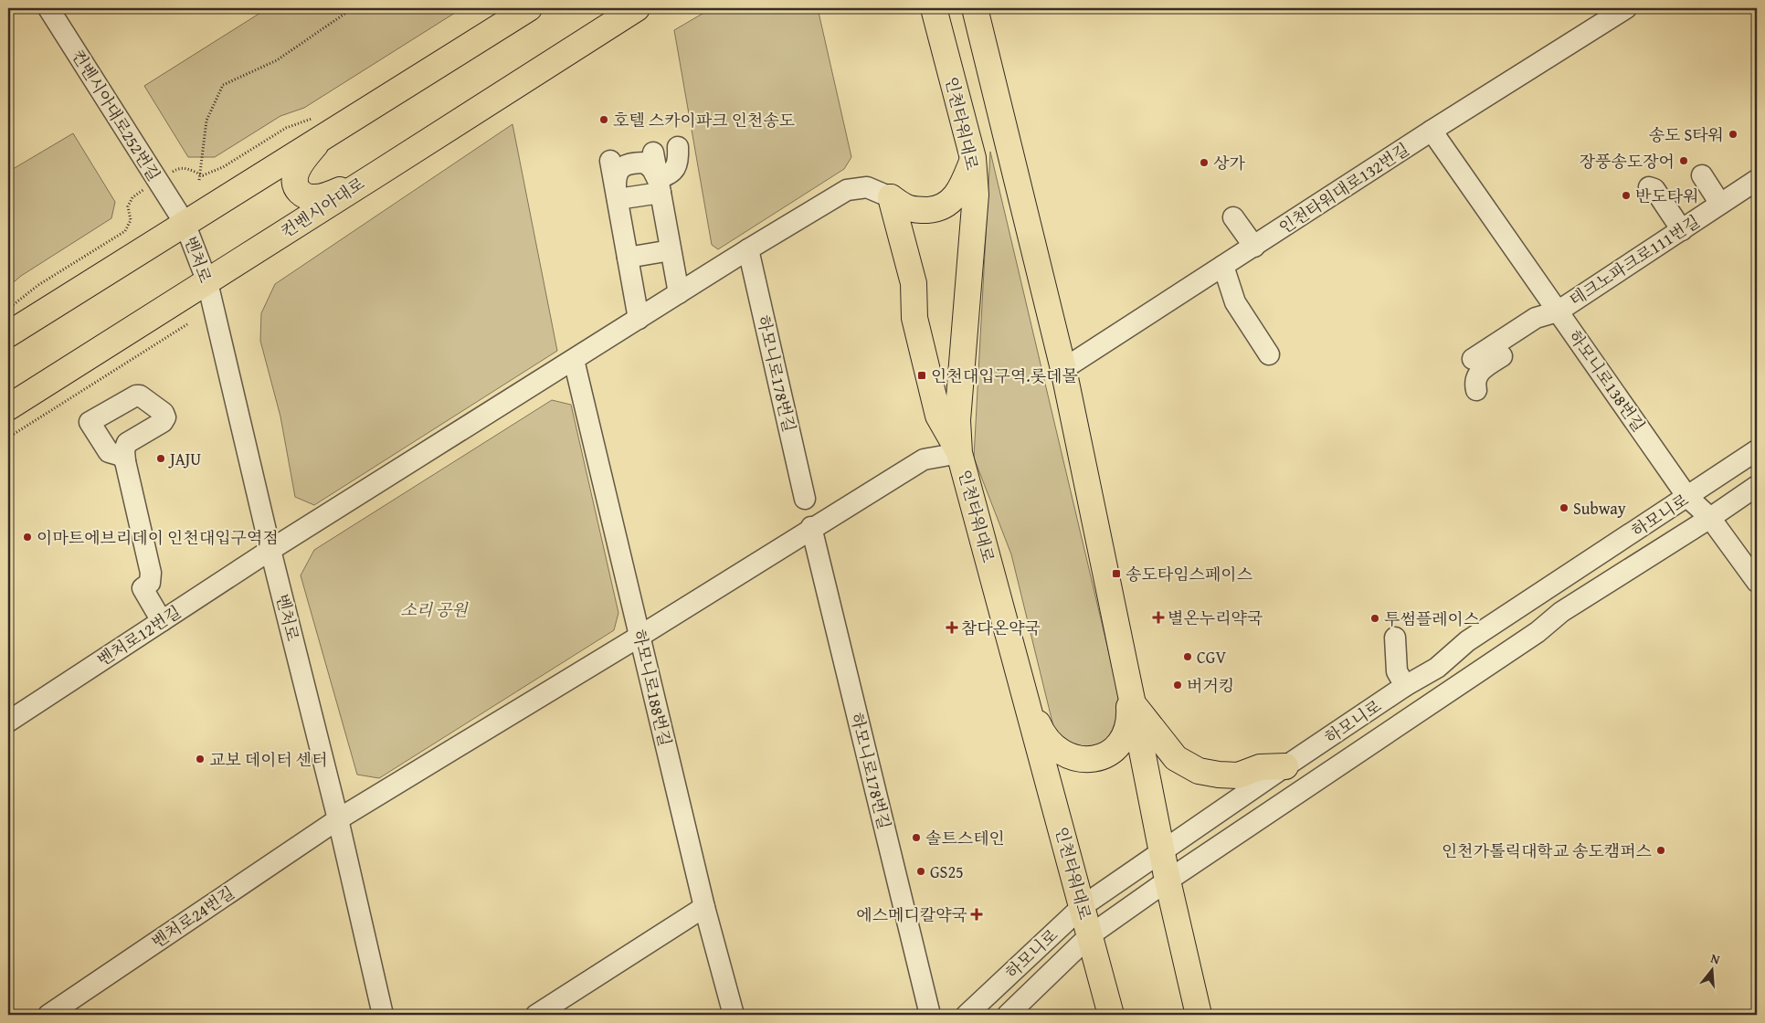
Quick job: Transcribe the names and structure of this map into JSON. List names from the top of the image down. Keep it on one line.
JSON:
{"streets":{"main road":["인천타워대로","컨벤시아대로"],"street":["컨벤시아대로252번길","인천타워대로132번길","벤처로","테크노파크로111번길","하모니로178번길","하모니로138번길","하모니로","벤처로12번길","하모니로188번길","벤처로24번길"]},"crossings":[["컨벤시아대로252번길","벤처로"],["인천타워대로","하모니로"],["인천타워대로","벤처로24번길"],["인천타워대로132번길","하모니로138번길"],["컨벤시아대로","벤처로"],["벤처로","벤처로12번길"],["벤처로","벤처로24번길"],["테크노파크로111번길","하모니로138번길"],["하모니로178번길","벤처로12번길"],["하모니로178번길","벤처로24번길"],["하모니로138번길","하모니로"],["벤처로12번길","하모니로188번길"],["하모니로188번길","벤처로24번길"]],"parks":["소리 공원"],"places":{"other":["호텔 스카이파크 인천송도","송도 S타워","장풍송도장어","상가","반도타워","JAJU","Subway","이마트에브리데이 인천대입구역점","투썸플레이스","CGV","버거킹","교보 데이터 센터","솔트스테인","인천가톨릭대학교 송도캠퍼스","GS25"],"transit":["인천대입구역.롯데몰","송도타임스페이스"],"health":["별온누리약국","참다온약국","에스메디칼약국"]},"north":"top"}
